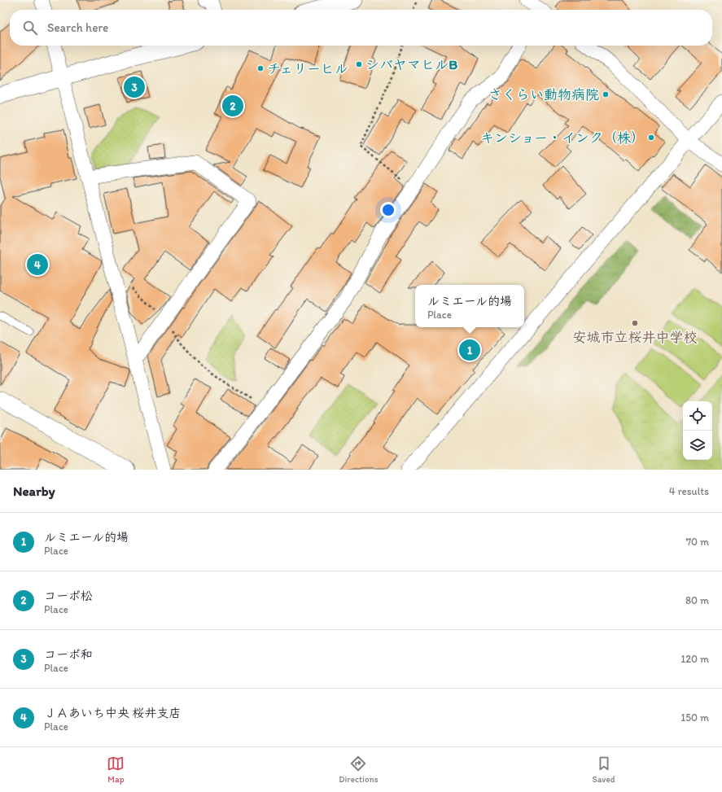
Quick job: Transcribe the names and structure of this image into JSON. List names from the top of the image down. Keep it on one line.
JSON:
{"places":["シバヤマヒルB","チェリーヒル","さくらい動物病院","キンショー・インク（株）","安城市立桜井中学校"],"page":{"search":"Search here","pins":["3","2","4","1"],"popup":["ルミエール的場","Place"],"heading":["Nearby","4 results"],"list":[{"mark":"1","name":"ルミエール的場","note":"Place","value":"70 m"},{"mark":"2","name":"コーポ松","note":"Place","value":"80 m"},{"mark":"3","name":"コーポ和","note":"Place","value":"120 m"},{"mark":"4","name":"ＪＡあいち中央 桜井支店","note":"Place","value":"150 m"}],"nav":["Map","Directions","Saved"]}}
